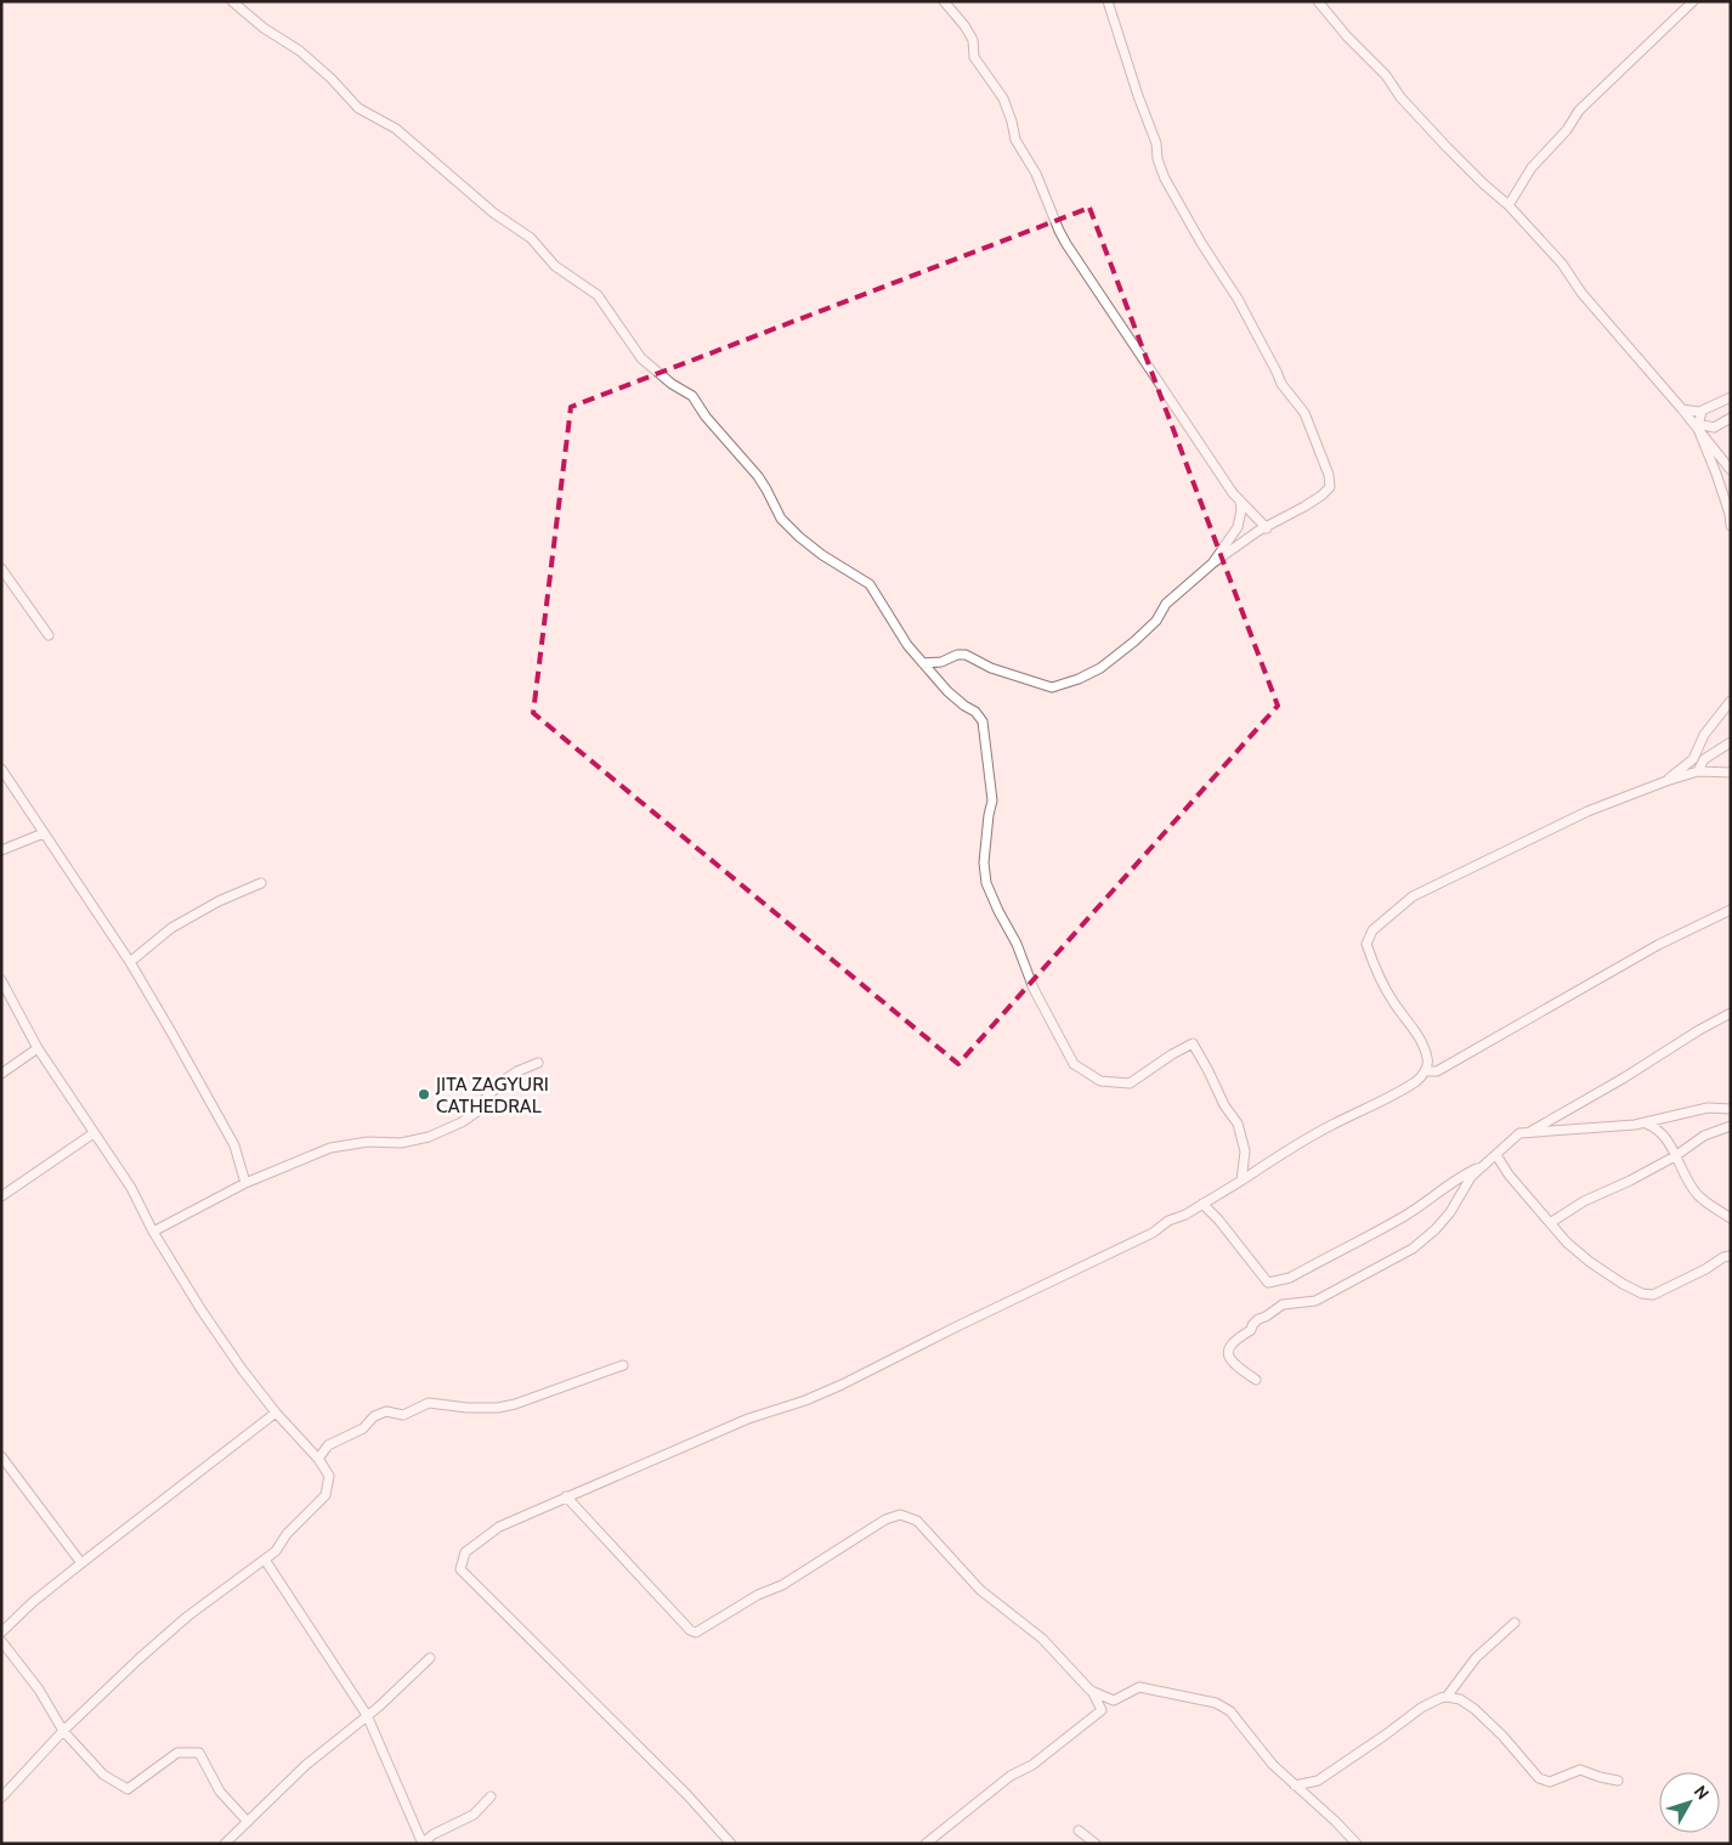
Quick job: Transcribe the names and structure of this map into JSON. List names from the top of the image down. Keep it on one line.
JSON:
{"places":["JITA ZAGYURI CATHEDRAL"],"north":"top right"}
